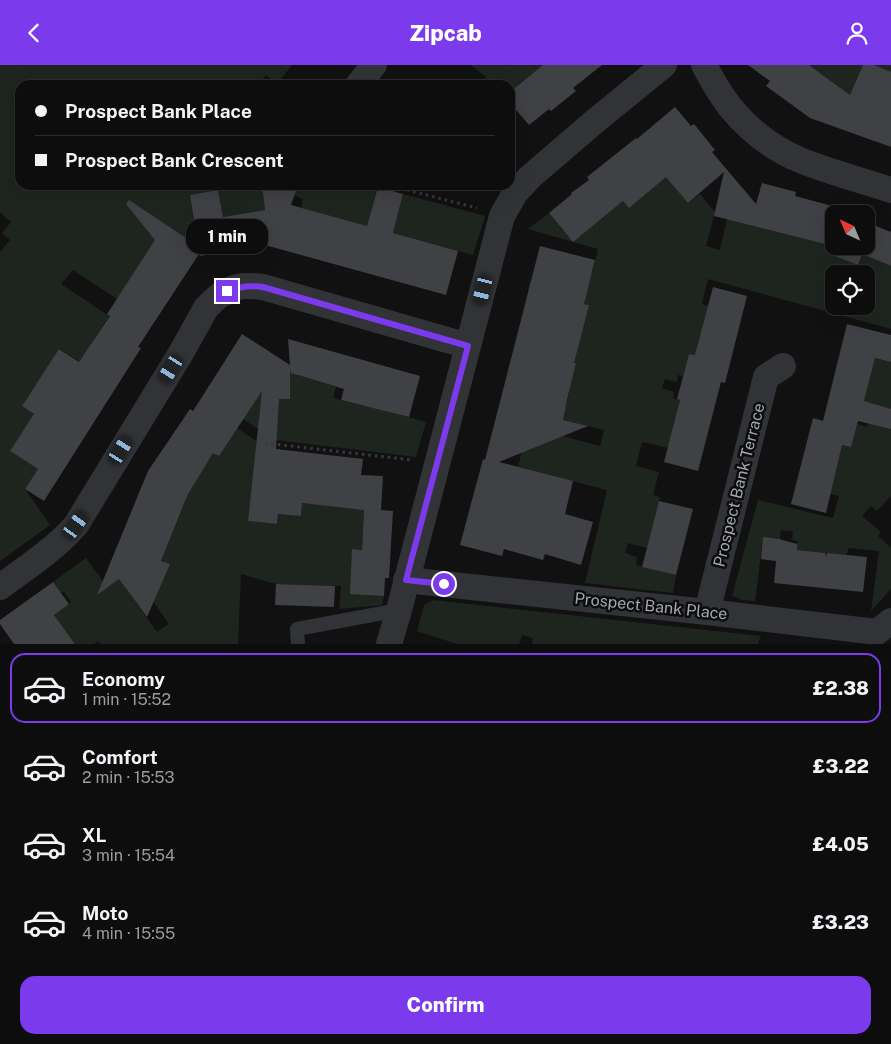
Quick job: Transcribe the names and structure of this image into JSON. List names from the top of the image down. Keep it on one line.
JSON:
{"streets":{"street":["Prospect Bank Terrace","Prospect Bank Place"]},"crossings":[["Prospect Bank Terrace","Prospect Bank Place"]],"north":"top left","page":{"header":"Zipcab","banner":["Prospect Bank Place","Prospect Bank Crescent"],"bubble":"1 min","list":[{"name":"Economy","note":"1 min · 15:52","value":"£2.38"},{"name":"Comfort","note":"2 min · 15:53","value":"£3.22"},{"name":"XL","note":"3 min · 15:54","value":"£4.05"},{"name":"Moto","note":"4 min · 15:55","value":"£3.23"}],"buttons":"Confirm"}}
